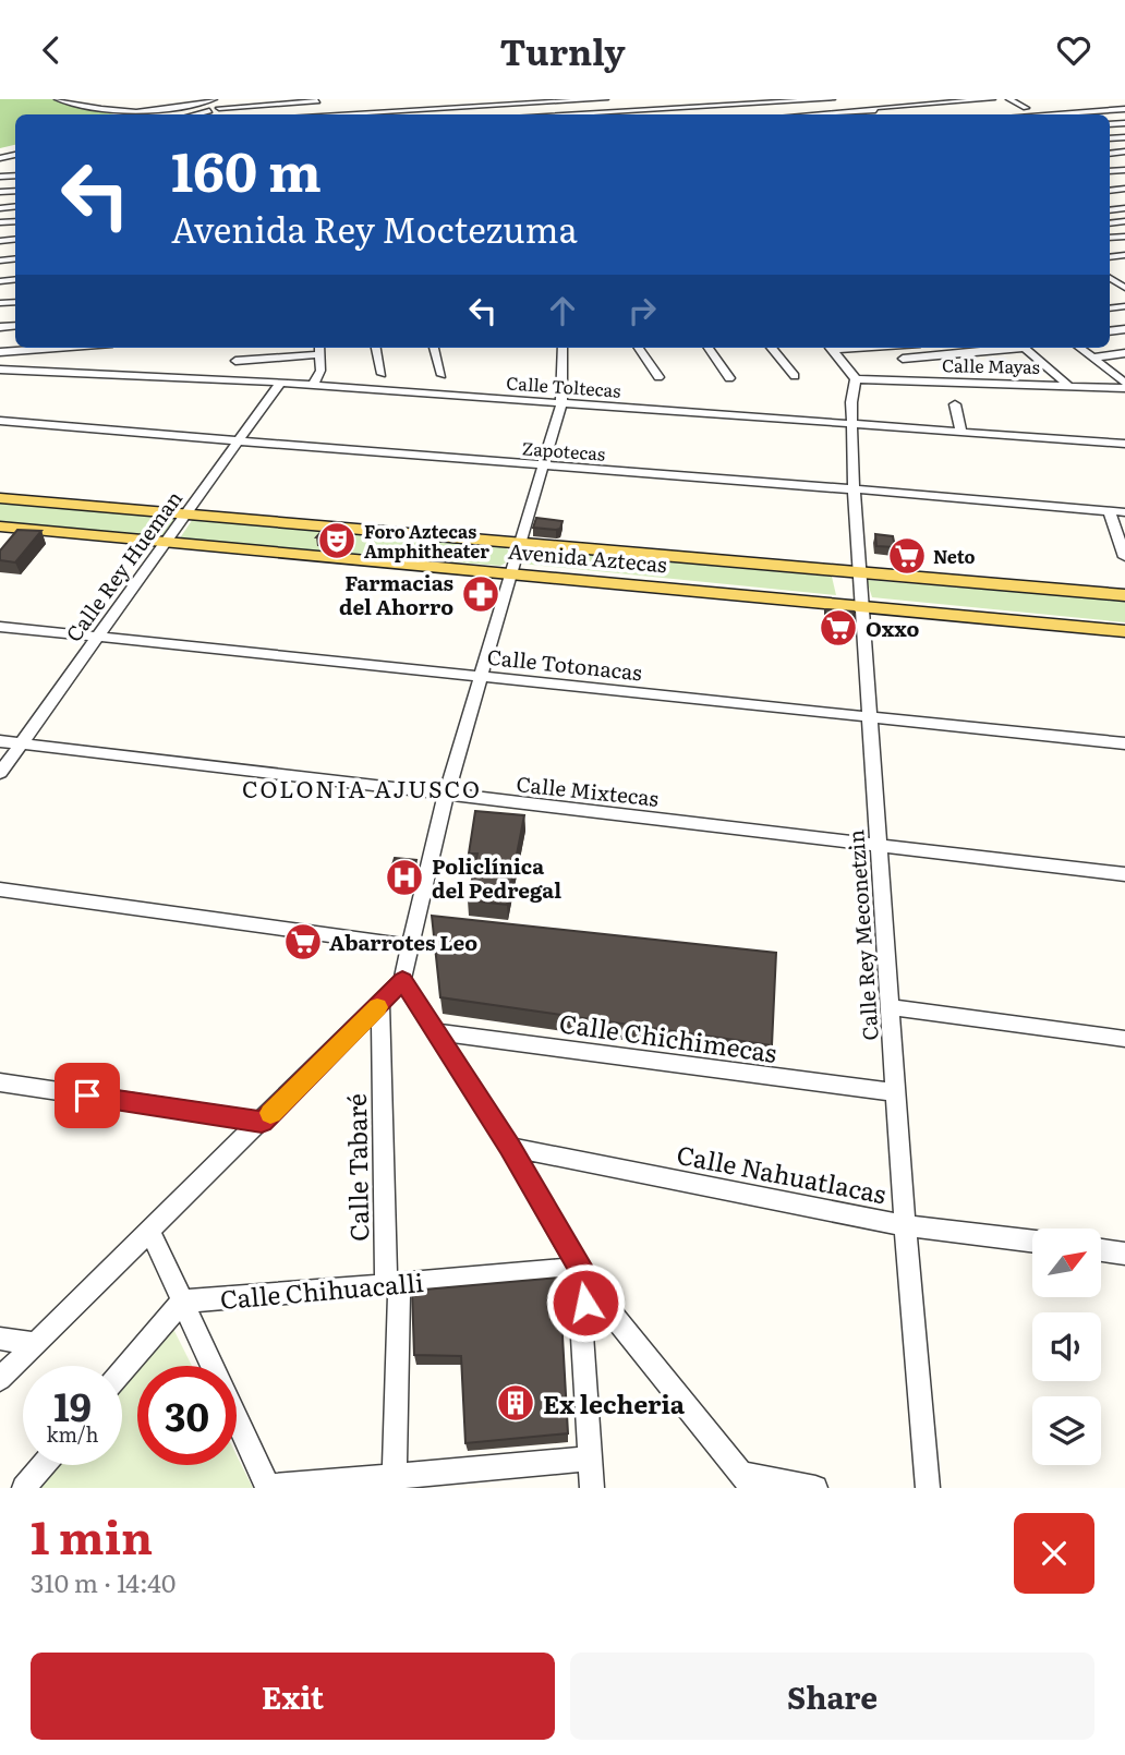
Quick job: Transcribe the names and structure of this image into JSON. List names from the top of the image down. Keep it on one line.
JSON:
{"streets":{"main road":["Avenida Aztecas"],"street":["Calle Mayas","Calle Toltecas","Zapotecas","Calle Rey Hueman","Calle Totonacas","Calle Mixtecas","Calle Rey Meconetzin","Calle Chichimecas","Calle Tabaré","Calle Nahuatlacas","Calle Chihuacalli"]},"crossings":[["Calle Mayas","Calle Rey Meconetzin"],["Calle Toltecas","Calle Rey Hueman"],["Calle Toltecas","Calle Rey Meconetzin"],["Zapotecas","Calle Rey Hueman"],["Zapotecas","Calle Rey Meconetzin"],["Avenida Aztecas","Calle Rey Hueman"],["Avenida Aztecas","Calle Rey Meconetzin"],["Calle Rey Hueman","Calle Totonacas"],["Calle Rey Hueman","Calle Mixtecas"],["Calle Totonacas","Calle Rey Meconetzin"],["Calle Mixtecas","Calle Rey Meconetzin"],["Calle Rey Meconetzin","Calle Chichimecas"],["Calle Rey Meconetzin","Calle Nahuatlacas"],["Calle Tabaré","Calle Chihuacalli"]],"districts":["COLONIA AJUSCO"],"places":{"theatre":["Foro Aztecas Amphitheater"],"supermarket":["Neto","Oxxo","Abarrotes Leo"],"pharmacy":["Farmacias del Ahorro"],"hospital":["Policlínica del Pedregal"],"building":["Ex lecheria"]},"north":"top right","page":{"header":"Turnly","turn":["160 m","Avenida Rey Moctezuma"],"speed":"19 km/h","limit":"30","heading":["1 min","310 m · 14:40"],"buttons":["Exit","Share"]}}
